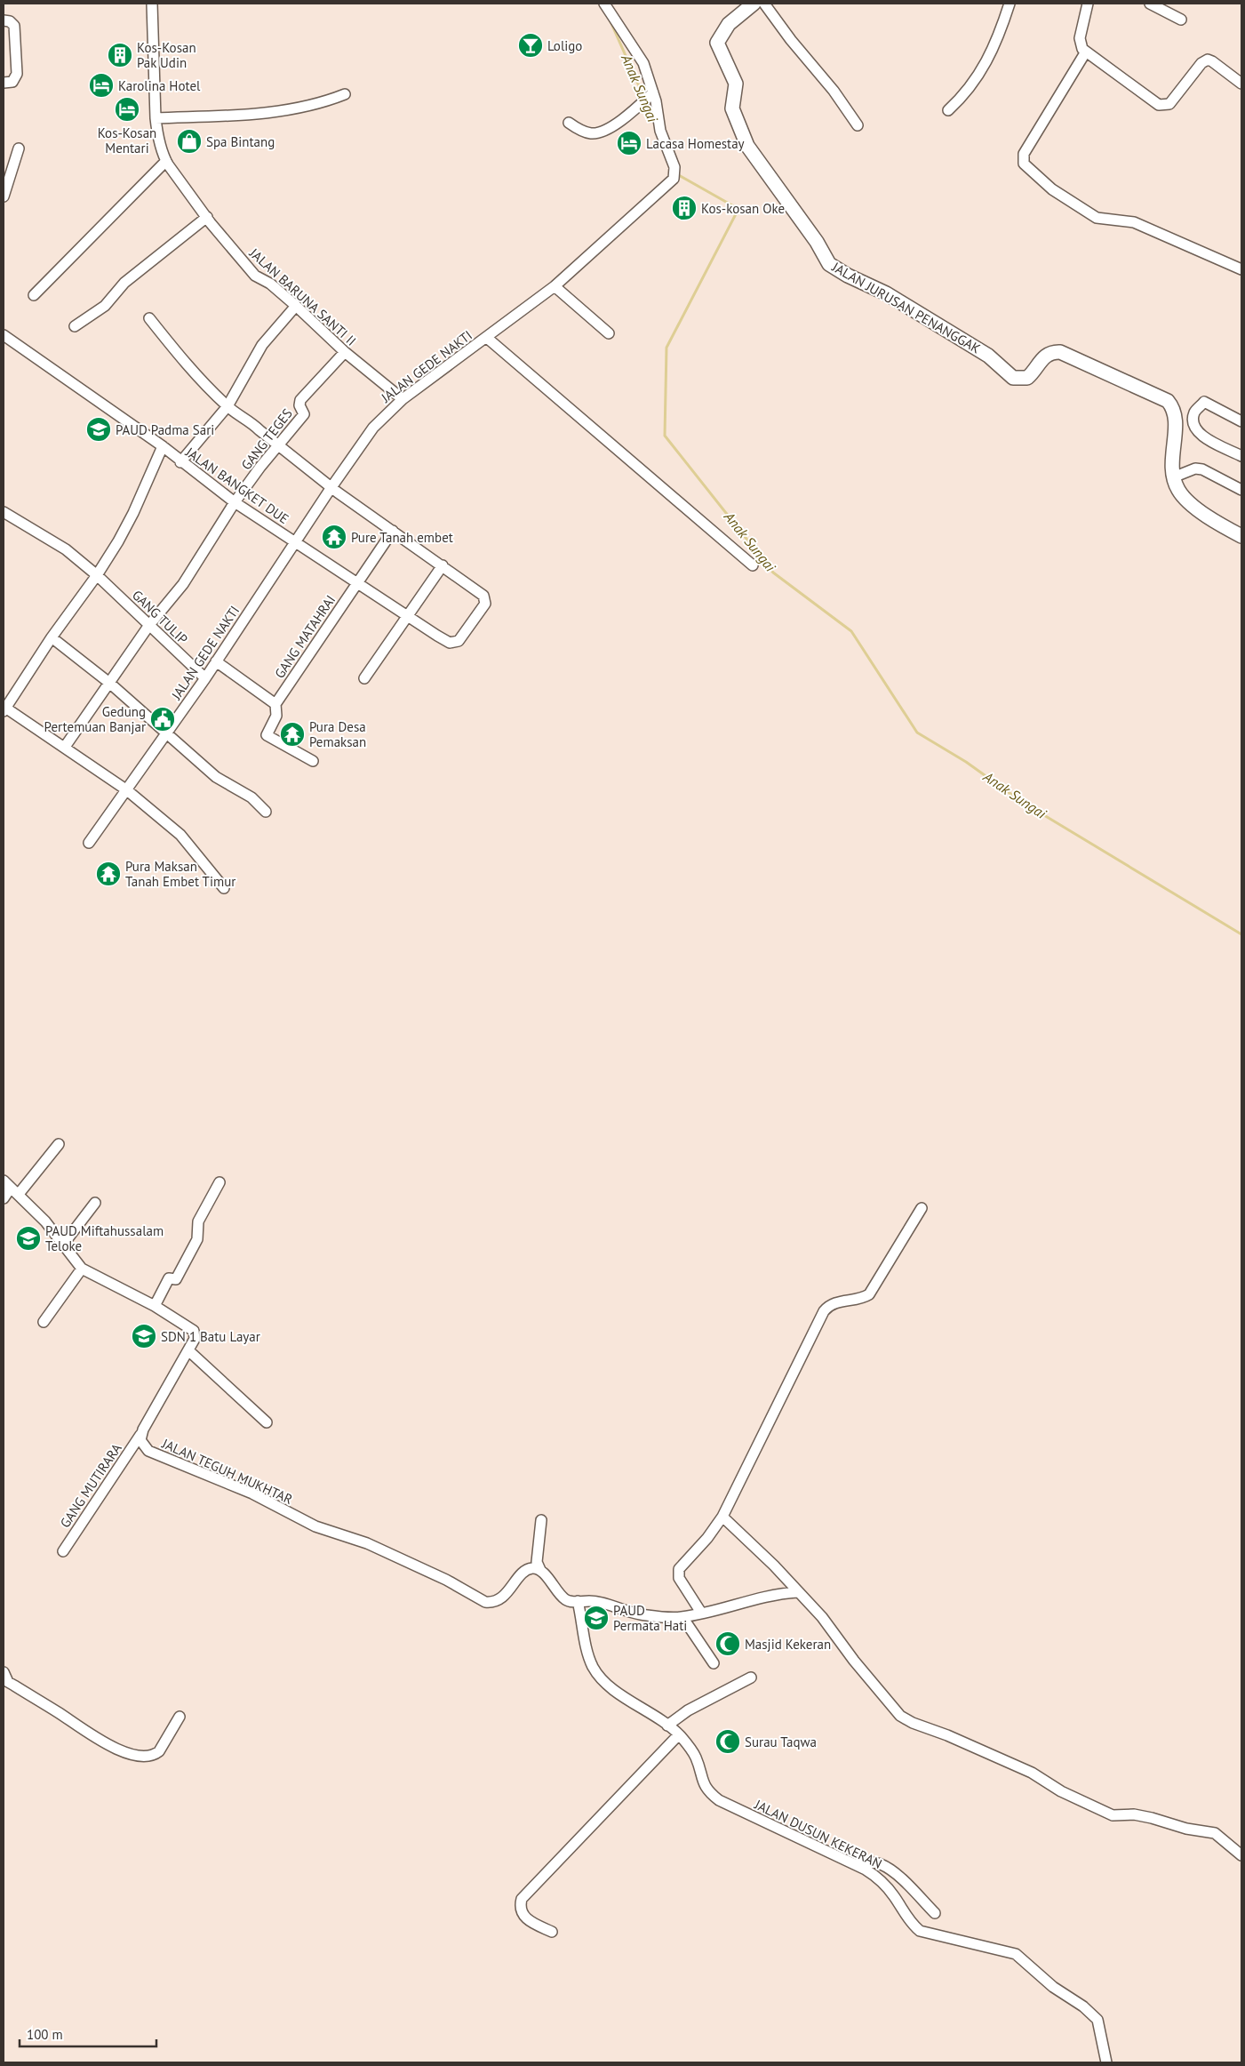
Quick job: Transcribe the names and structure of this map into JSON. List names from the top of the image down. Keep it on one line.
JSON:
{"streets":{"street":["JALAN BARUNA SANTI II","JALAN JURUSAN PENANGGAK","JALAN GEDE NAKTI","GANG TEGES","JALAN BANGKET DUE","GANG TULIP","GANG MATAHRAI","JALAN TEGUH MUKHTAR","GANG MUTIRARA","JALAN DUSUN KEKERAN"]},"crossings":[["JALAN BARUNA SANTI II","JALAN GEDE NAKTI"],["JALAN BARUNA SANTI II","GANG TEGES"],["JALAN GEDE NAKTI","JALAN BANGKET DUE"],["JALAN GEDE NAKTI","GANG TULIP"],["GANG TEGES","JALAN BANGKET DUE"],["GANG TEGES","GANG TULIP"],["JALAN BANGKET DUE","GANG MATAHRAI"],["JALAN TEGUH MUKHTAR","GANG MUTIRARA"]],"water":["Anak Sungai"],"places":{"bar":["Loligo"],"building":["Kos-Kosan Pak Udin","Kos-kosan Oke"],"hotel":["Karolina Hotel","Kos-Kosan Mentari","Lacasa Homestay"],"shop":["Spa Bintang"],"school or university":["PAUD Padma Sari","PAUD Miftahussalam Teloke","SDN 1 Batu Layar","PAUD Permata Hati"],"temple":["Pure Tanah embet","Pura Desa Pemaksan","Pura Maksan Tanah Embet Timur"],"public building":["Gedung Pertemuan Banjar"],"mosque":["Masjid Kekeran","Surau Taqwa"]},"scale_bar":"100 m"}
